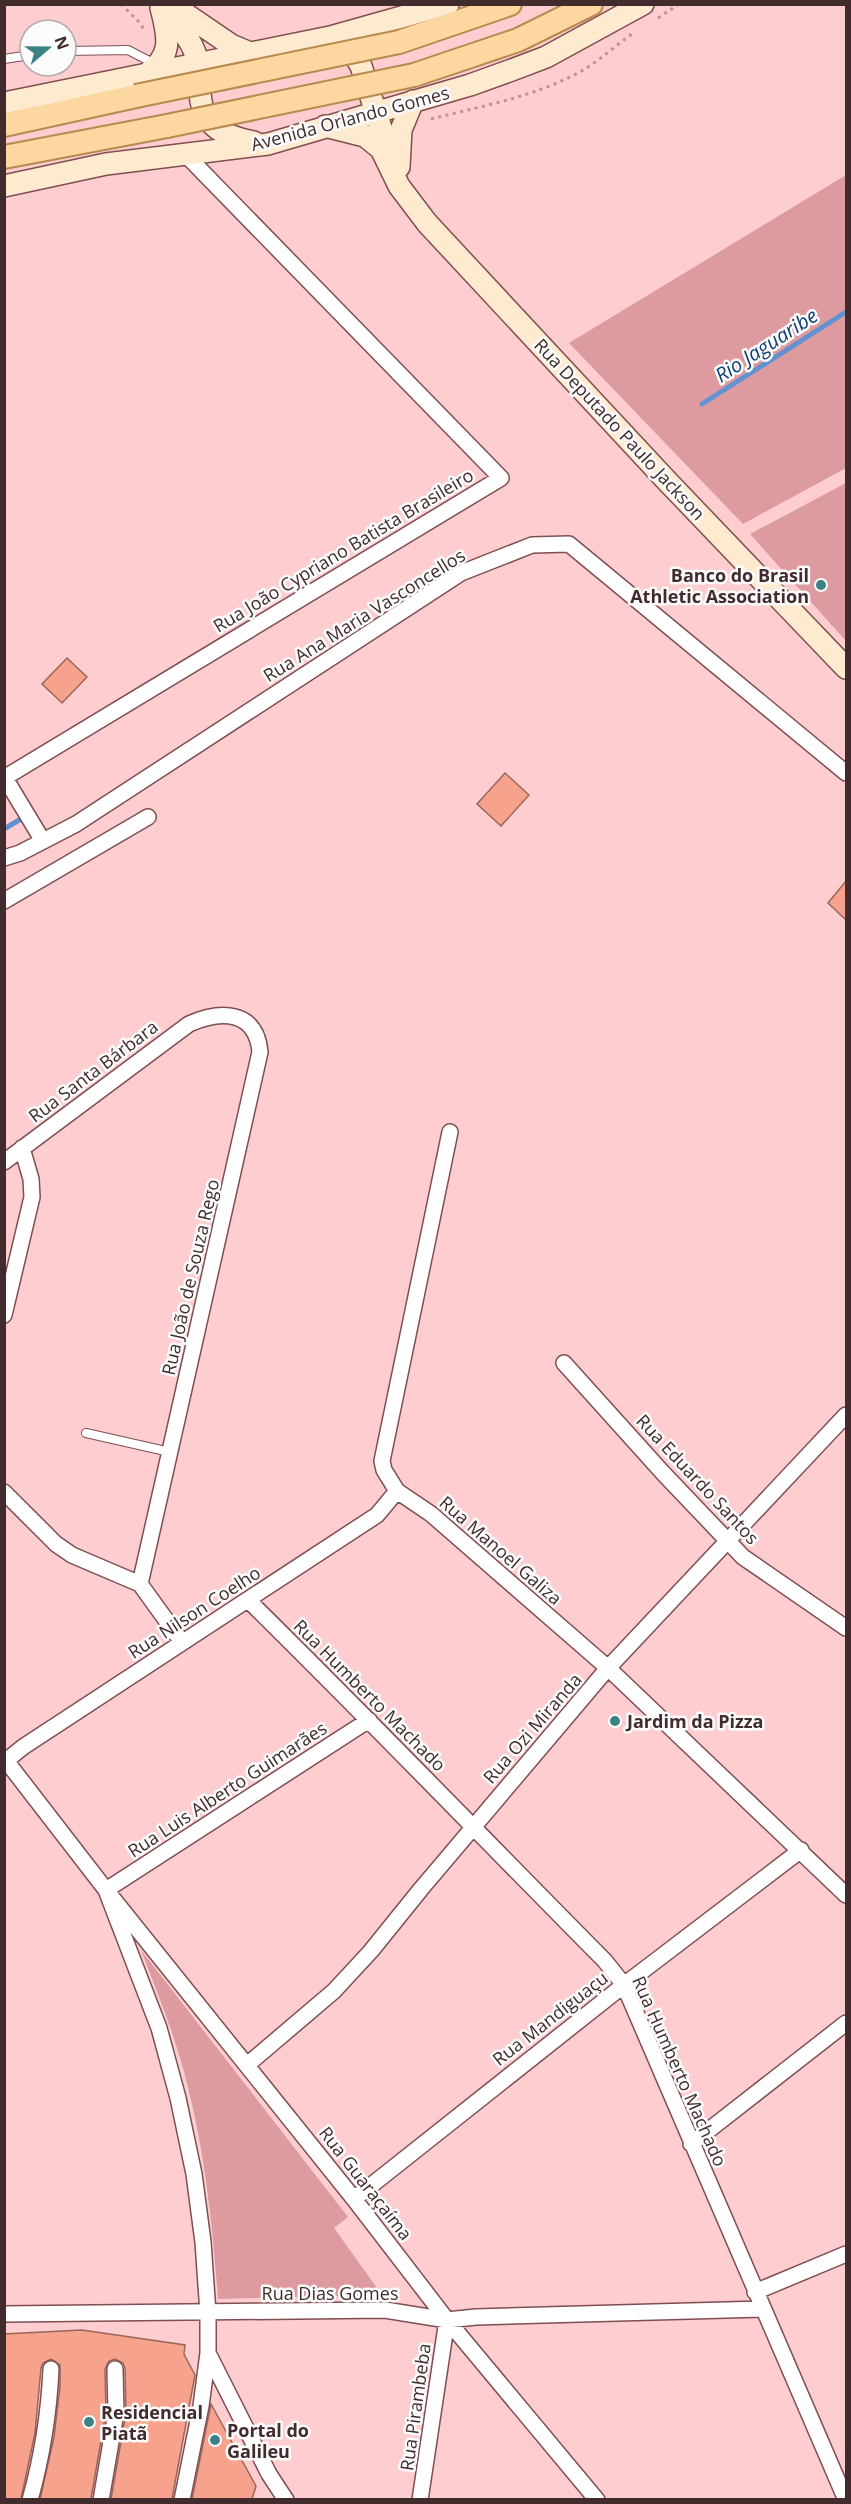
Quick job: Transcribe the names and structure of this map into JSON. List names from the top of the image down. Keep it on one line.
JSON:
{"streets":{"main road":["Avenida Orlando Gomes","Rua Deputado Paulo Jackson"],"street":["Rua João Cypriano Batista Brasileiro","Rua Ana Maria Vasconcellos","Rua Santa Bárbara","Rua João de Souza Rego","Rua Eduardo Santos","Rua Manoel Galiza","Rua Nilson Coelho","Rua Humberto Machado","Rua Ozi Miranda","Rua Luis Alberto Guimarães","Rua Mandiguaçu","Rua Guaraçaíma","Rua Dias Gomes","Rua Pirambeba"]},"crossings":[["Avenida Orlando Gomes","Rua Deputado Paulo Jackson"],["Avenida Orlando Gomes","Rua João Cypriano Batista Brasileiro"],["Rua Santa Bárbara","Rua João de Souza Rego"],["Rua Eduardo Santos","Rua Ozi Miranda"],["Rua Manoel Galiza","Rua Nilson Coelho"],["Rua Manoel Galiza","Rua Ozi Miranda"],["Rua Manoel Galiza","Rua Mandiguaçu"],["Rua Nilson Coelho","Rua Humberto Machado"],["Rua Humberto Machado","Rua Ozi Miranda"],["Rua Humberto Machado","Rua Luis Alberto Guimarães"],["Rua Humberto Machado","Rua Mandiguaçu"],["Rua Humberto Machado","Rua Dias Gomes"],["Rua Ozi Miranda","Rua Guaraçaíma"],["Rua Luis Alberto Guimarães","Rua Guaraçaíma"],["Rua Mandiguaçu","Rua Guaraçaíma"],["Rua Guaraçaíma","Rua Dias Gomes"],["Rua Guaraçaíma","Rua Pirambeba"],["Rua Dias Gomes","Rua Pirambeba"]],"water":["Rio Jaguaribe"],"places":["Banco do Brasil Athletic Association","Jardim da Pizza","Residencial Piatã","Portal do Galileu"],"north":"right"}
